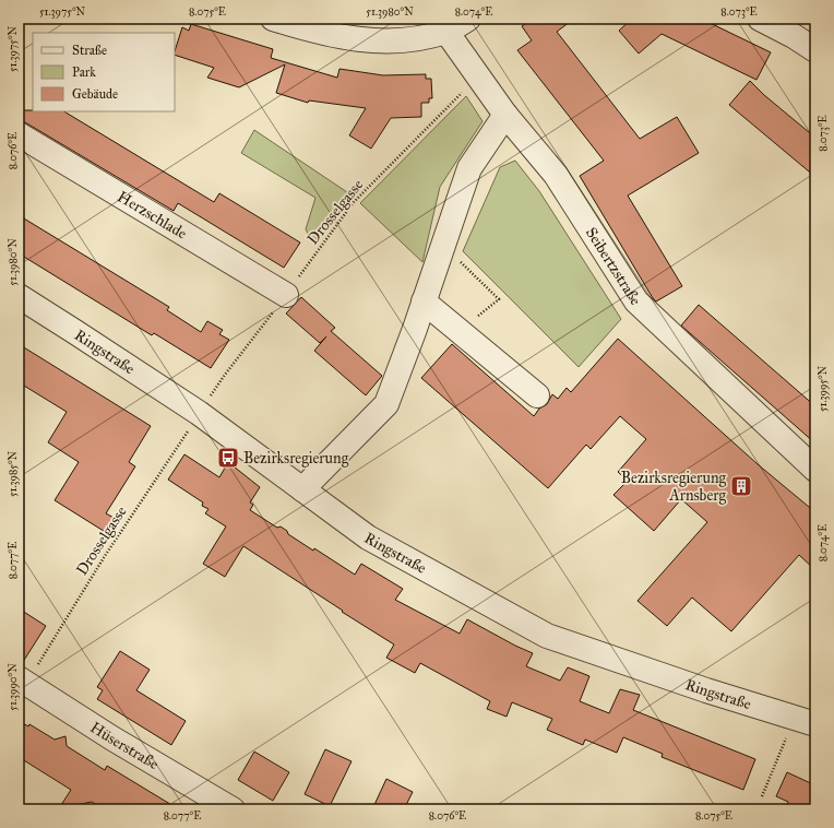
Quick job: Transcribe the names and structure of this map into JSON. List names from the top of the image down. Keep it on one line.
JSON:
{"streets":{"street":["Herzschlade","Seibertzstraße","Ringstraße","Hüserstraße"],"path":["Drosselgasse"]},"crossings":[["Drosselgasse","Herzschlade"],["Drosselgasse","Seibertzstraße"],["Drosselgasse","Ringstraße"],["Drosselgasse","Hüserstraße"]],"places":{"bus stop":["Bezirksregierung"],"building":["Bezirksregierung Arnsberg"]},"legend":["Straße","Park","Gebäude"],"coordinates":["51.3975°N","8.075°E","51.3980°N","8.074°E","8.073°E","8.076°E","51.3995°N","51.3985°N","8.077°E","51.3990°N"]}
